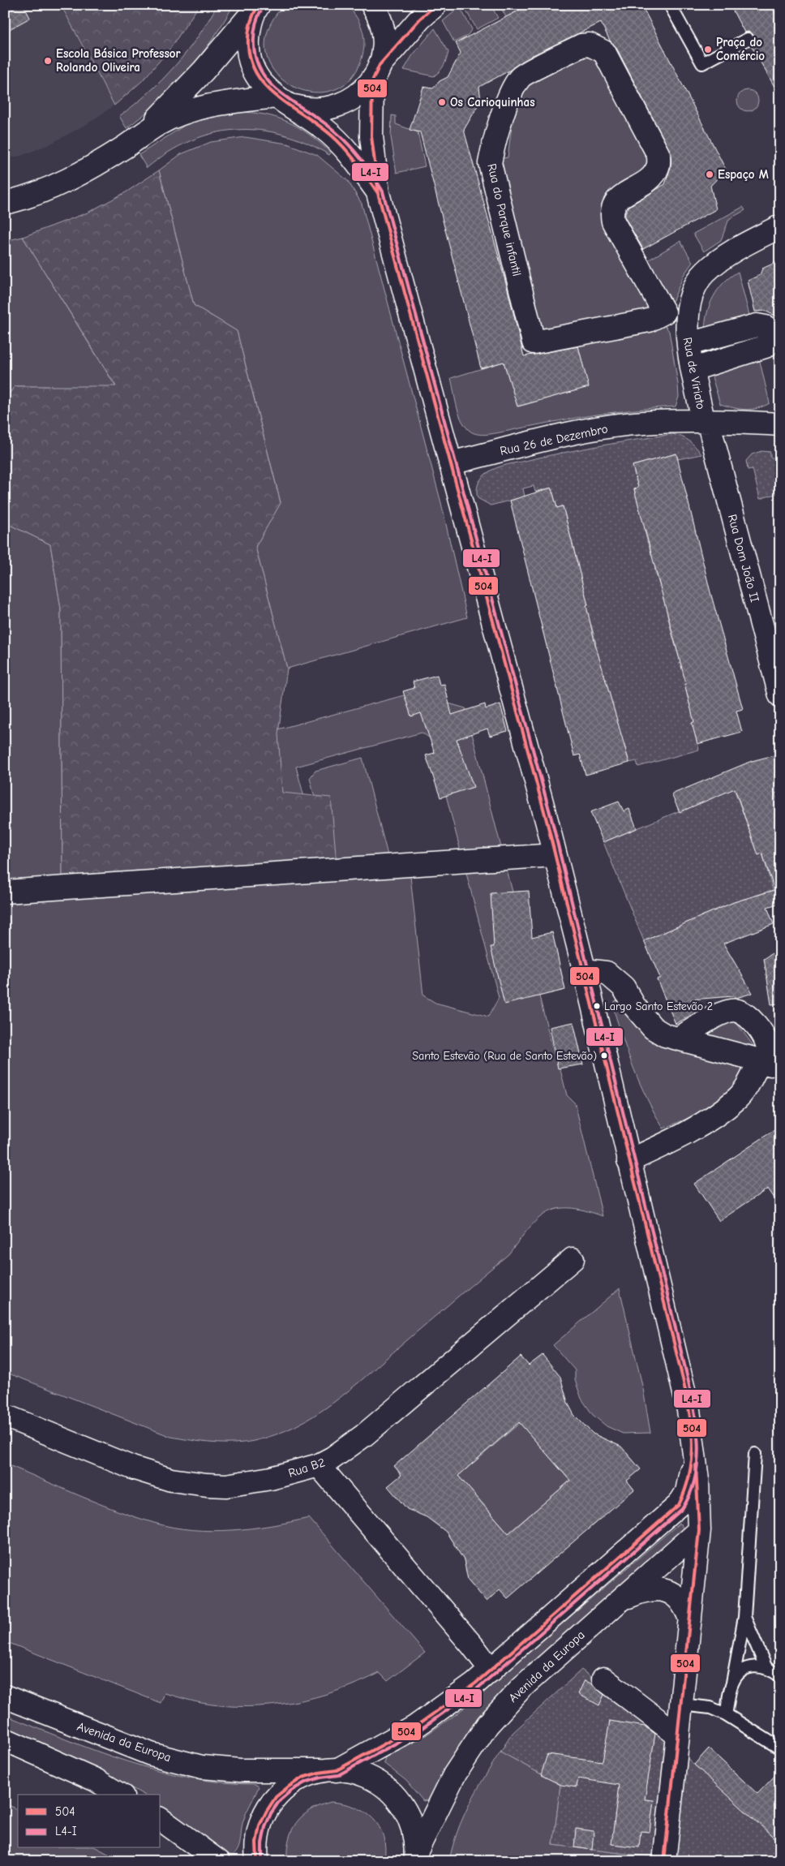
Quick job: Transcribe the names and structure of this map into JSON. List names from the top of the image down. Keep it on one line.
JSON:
{"streets":{"street":["Rua do Parque infantil","Rua de Viriato","Rua 26 de Dezembro","Rua Dom João II","Rua B2","Avenida da Europa"]},"crossings":[["Rua de Viriato","Rua 26 de Dezembro"],["Rua de Viriato","Rua Dom João II"],["Rua 26 de Dezembro","Rua Dom João II"]],"places":["Praça do Comércio","Escola Básica Professor Rolando Oliveira","Os Carioquinhas","Espaço M","Largo Santo Estevão 2","Santo Estevão (Rua de Santo Estevão)"],"lines":["transit line 504","transit line L4-I"],"legend":["504","L4-I"]}
